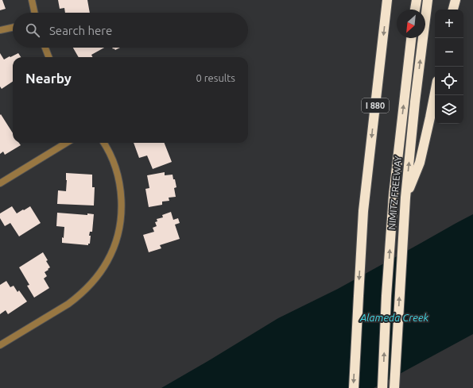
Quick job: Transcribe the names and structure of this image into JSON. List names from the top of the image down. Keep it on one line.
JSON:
{"streets":{"highway":["I 880","NIMITZ FREEWAY"]},"water":["Alameda Creek"],"north":"bottom left","page":{"map_buttons":["+","−"],"search":"Search here","heading":["Nearby","0 results"]}}
